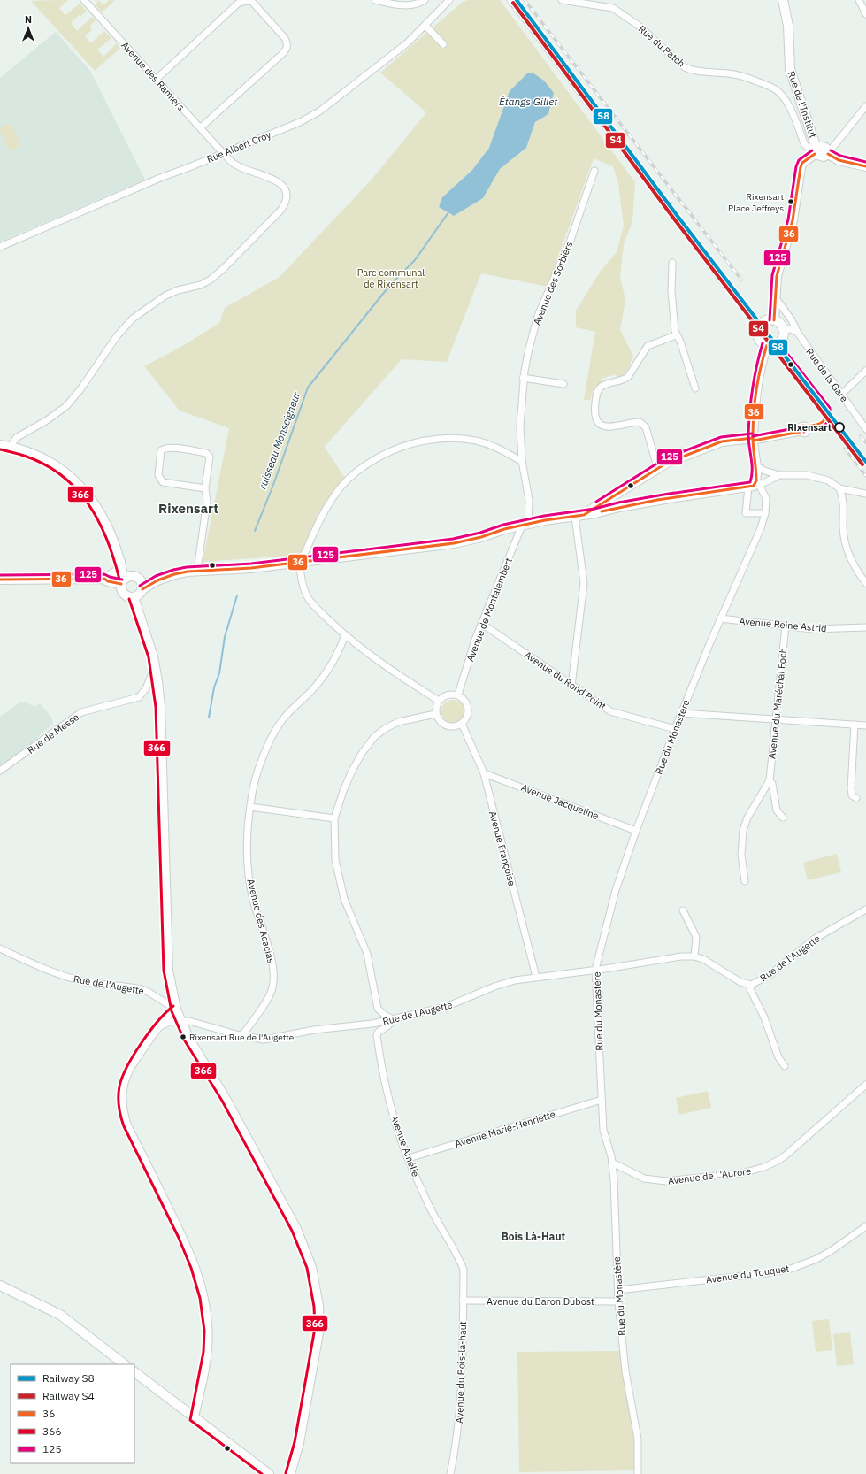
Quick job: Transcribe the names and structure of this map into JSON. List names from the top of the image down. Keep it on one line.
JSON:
{"streets":{"street":["Rue du Patch","Avenue des Ramiers","Rue de l'Institut","Rue Albert Croy","Avenue des Sorbiers","Rue de la Gare","Avenue de Montalembert","Avenue Reine Astrid","Avenue du Rond Point","Avenue du Maréchal Foch","Rue de Messe","Rue du Monastère","Avenue Jacqueline","Avenue Françoise","Avenue des Acacias","Rue de l'Augette","Avenue Marie-Henriette","Avenue Amélie","Avenue de L'Aurore","Avenue du Touquet","Avenue du Baron Dubost","Avenue du Bois-la-haut"]},"crossings":[["Rue du Patch","Rue de l'Institut"],["Avenue des Ramiers","Rue Albert Croy"],["Avenue des Sorbiers","Avenue de Montalembert"],["Avenue de Montalembert","Avenue du Rond Point"],["Avenue de Montalembert","Avenue Françoise"],["Avenue Reine Astrid","Avenue du Maréchal Foch"],["Avenue Reine Astrid","Rue du Monastère"],["Avenue du Rond Point","Rue du Monastère"],["Rue du Monastère","Avenue Jacqueline"],["Rue du Monastère","Rue de l'Augette"],["Rue du Monastère","Avenue Marie-Henriette"],["Rue du Monastère","Avenue de L'Aurore"],["Rue du Monastère","Avenue du Touquet"],["Rue du Monastère","Avenue du Baron Dubost"],["Avenue Jacqueline","Avenue Françoise"],["Avenue Françoise","Rue de l'Augette"],["Avenue des Acacias","Rue de l'Augette"],["Rue de l'Augette","Avenue Amélie"],["Avenue Marie-Henriette","Avenue Amélie"],["Avenue Amélie","Avenue du Bois-la-haut"],["Avenue du Baron Dubost","Avenue du Bois-la-haut"]],"districts":["Rixensart","Bois Là-Haut"],"water":["Étangs Gillet","ruisseau Monseigneur"],"parks":["Parc communal de Rixensart"],"places":["Rixensart Place Jeffreys","Rixensart","Rixensart Rue de l'Augette"],"lines":["rail line S8","rail line S4","transit line 125","transit line 36","transit line 366"],"legend":["Railway S8","Railway S4","36","366","125"],"north":"top"}
